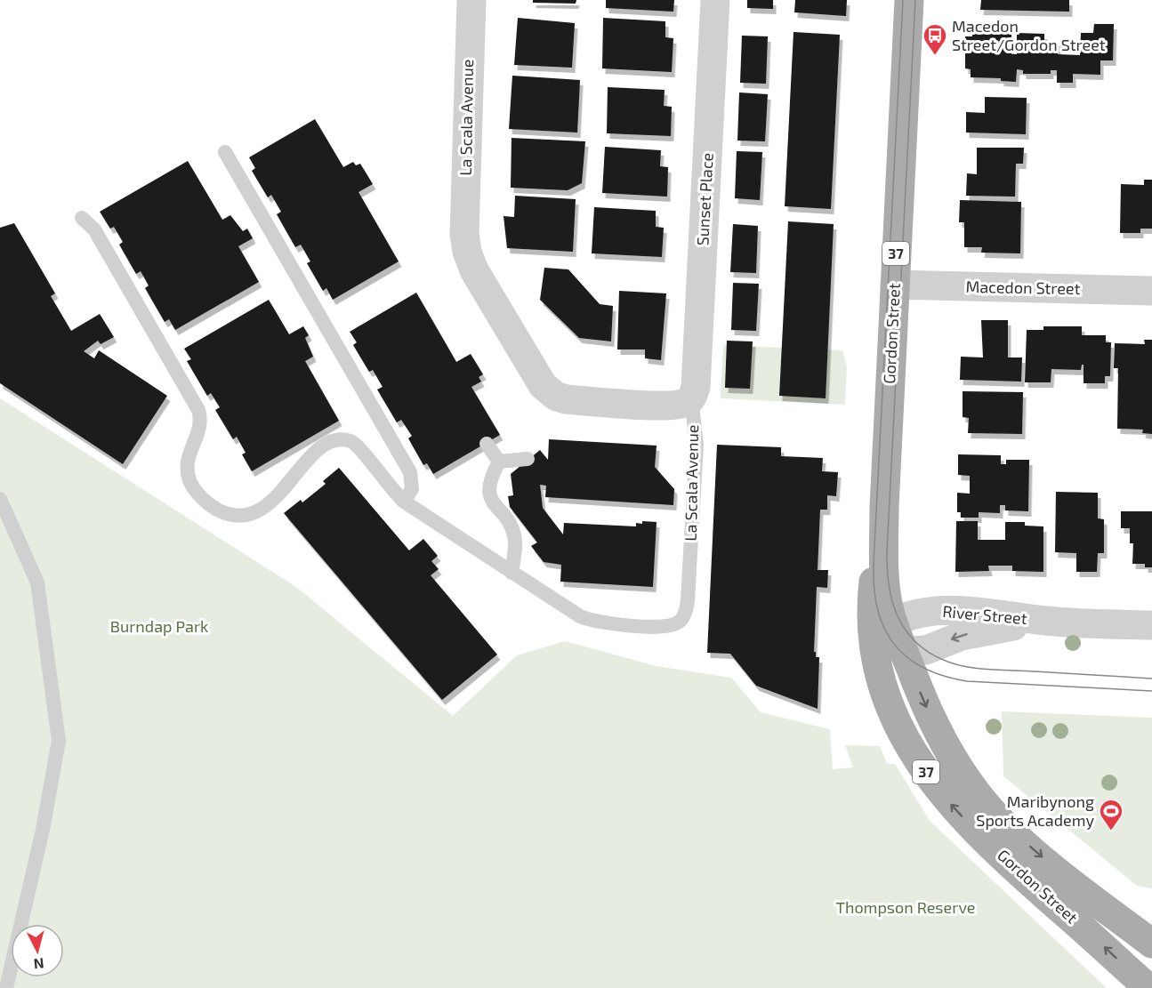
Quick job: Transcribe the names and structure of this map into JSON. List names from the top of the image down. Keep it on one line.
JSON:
{"streets":{"main road":["37","Gordon Street"],"street":["La Scala Avenue","Sunset Place","Macedon Street","River Street"]},"crossings":[["La Scala Avenue","Sunset Place"],["37","Gordon Street"],["37","River Street"],["Macedon Street","Gordon Street"],["Gordon Street","River Street"]],"parks":["Burndap Park","Thompson Reserve"],"places":{"bus stop":["Macedon Street/Gordon Street"],"sports":["Maribynong Sports Academy"]},"north":"bottom"}
